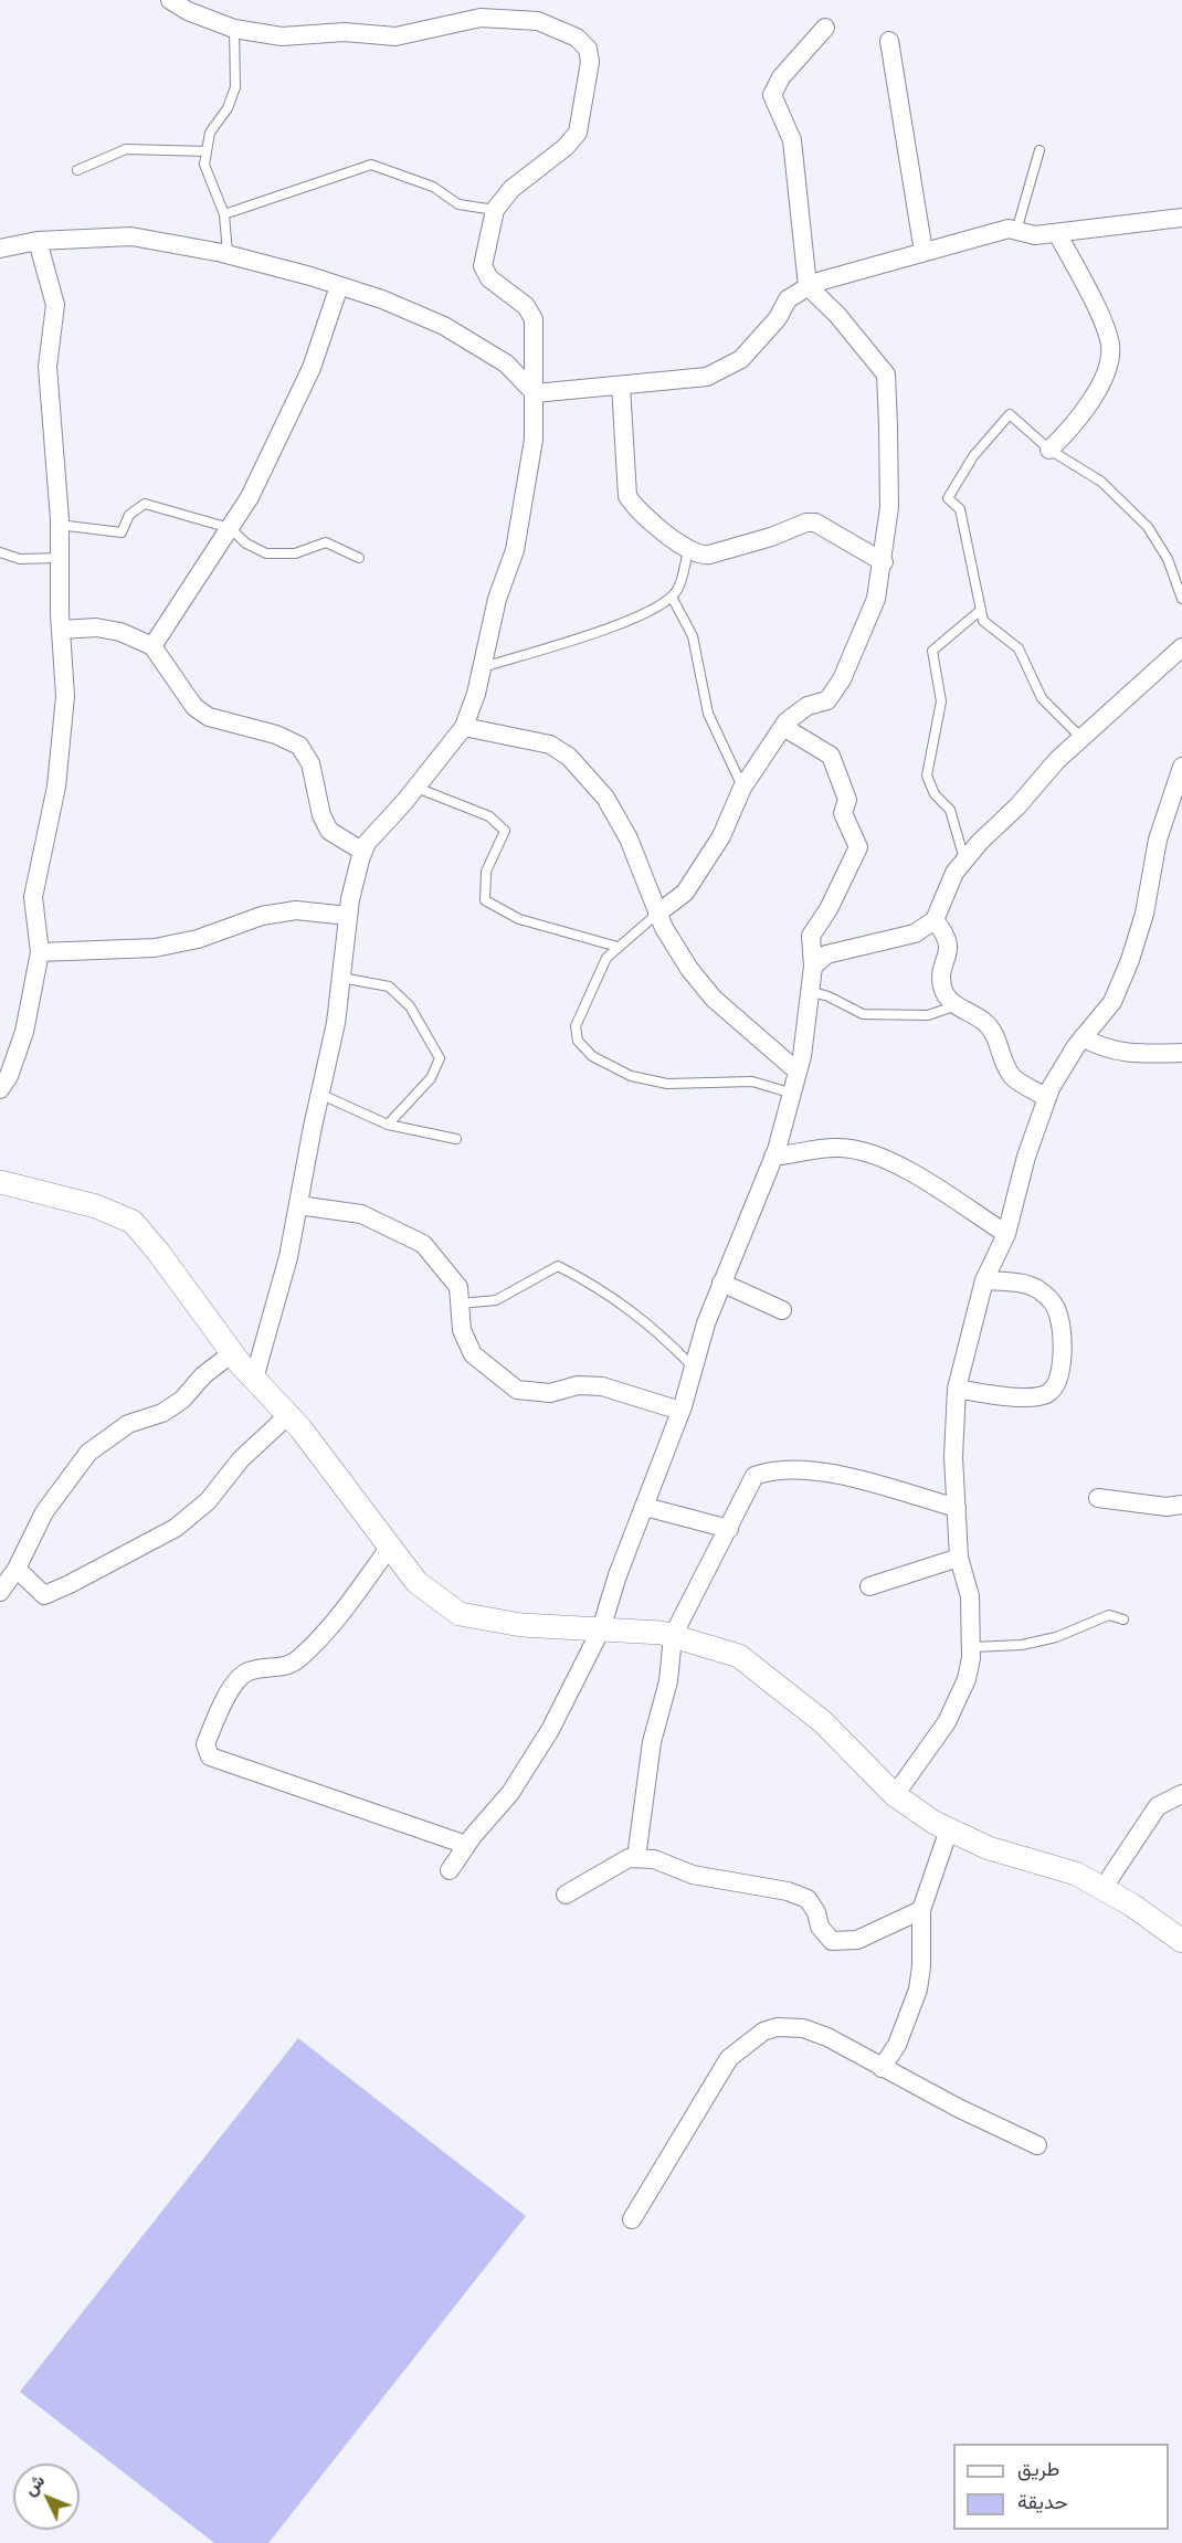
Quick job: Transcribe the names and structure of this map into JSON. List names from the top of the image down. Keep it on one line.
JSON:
{"legend":["طريق","حديقة"],"north":"top left"}
